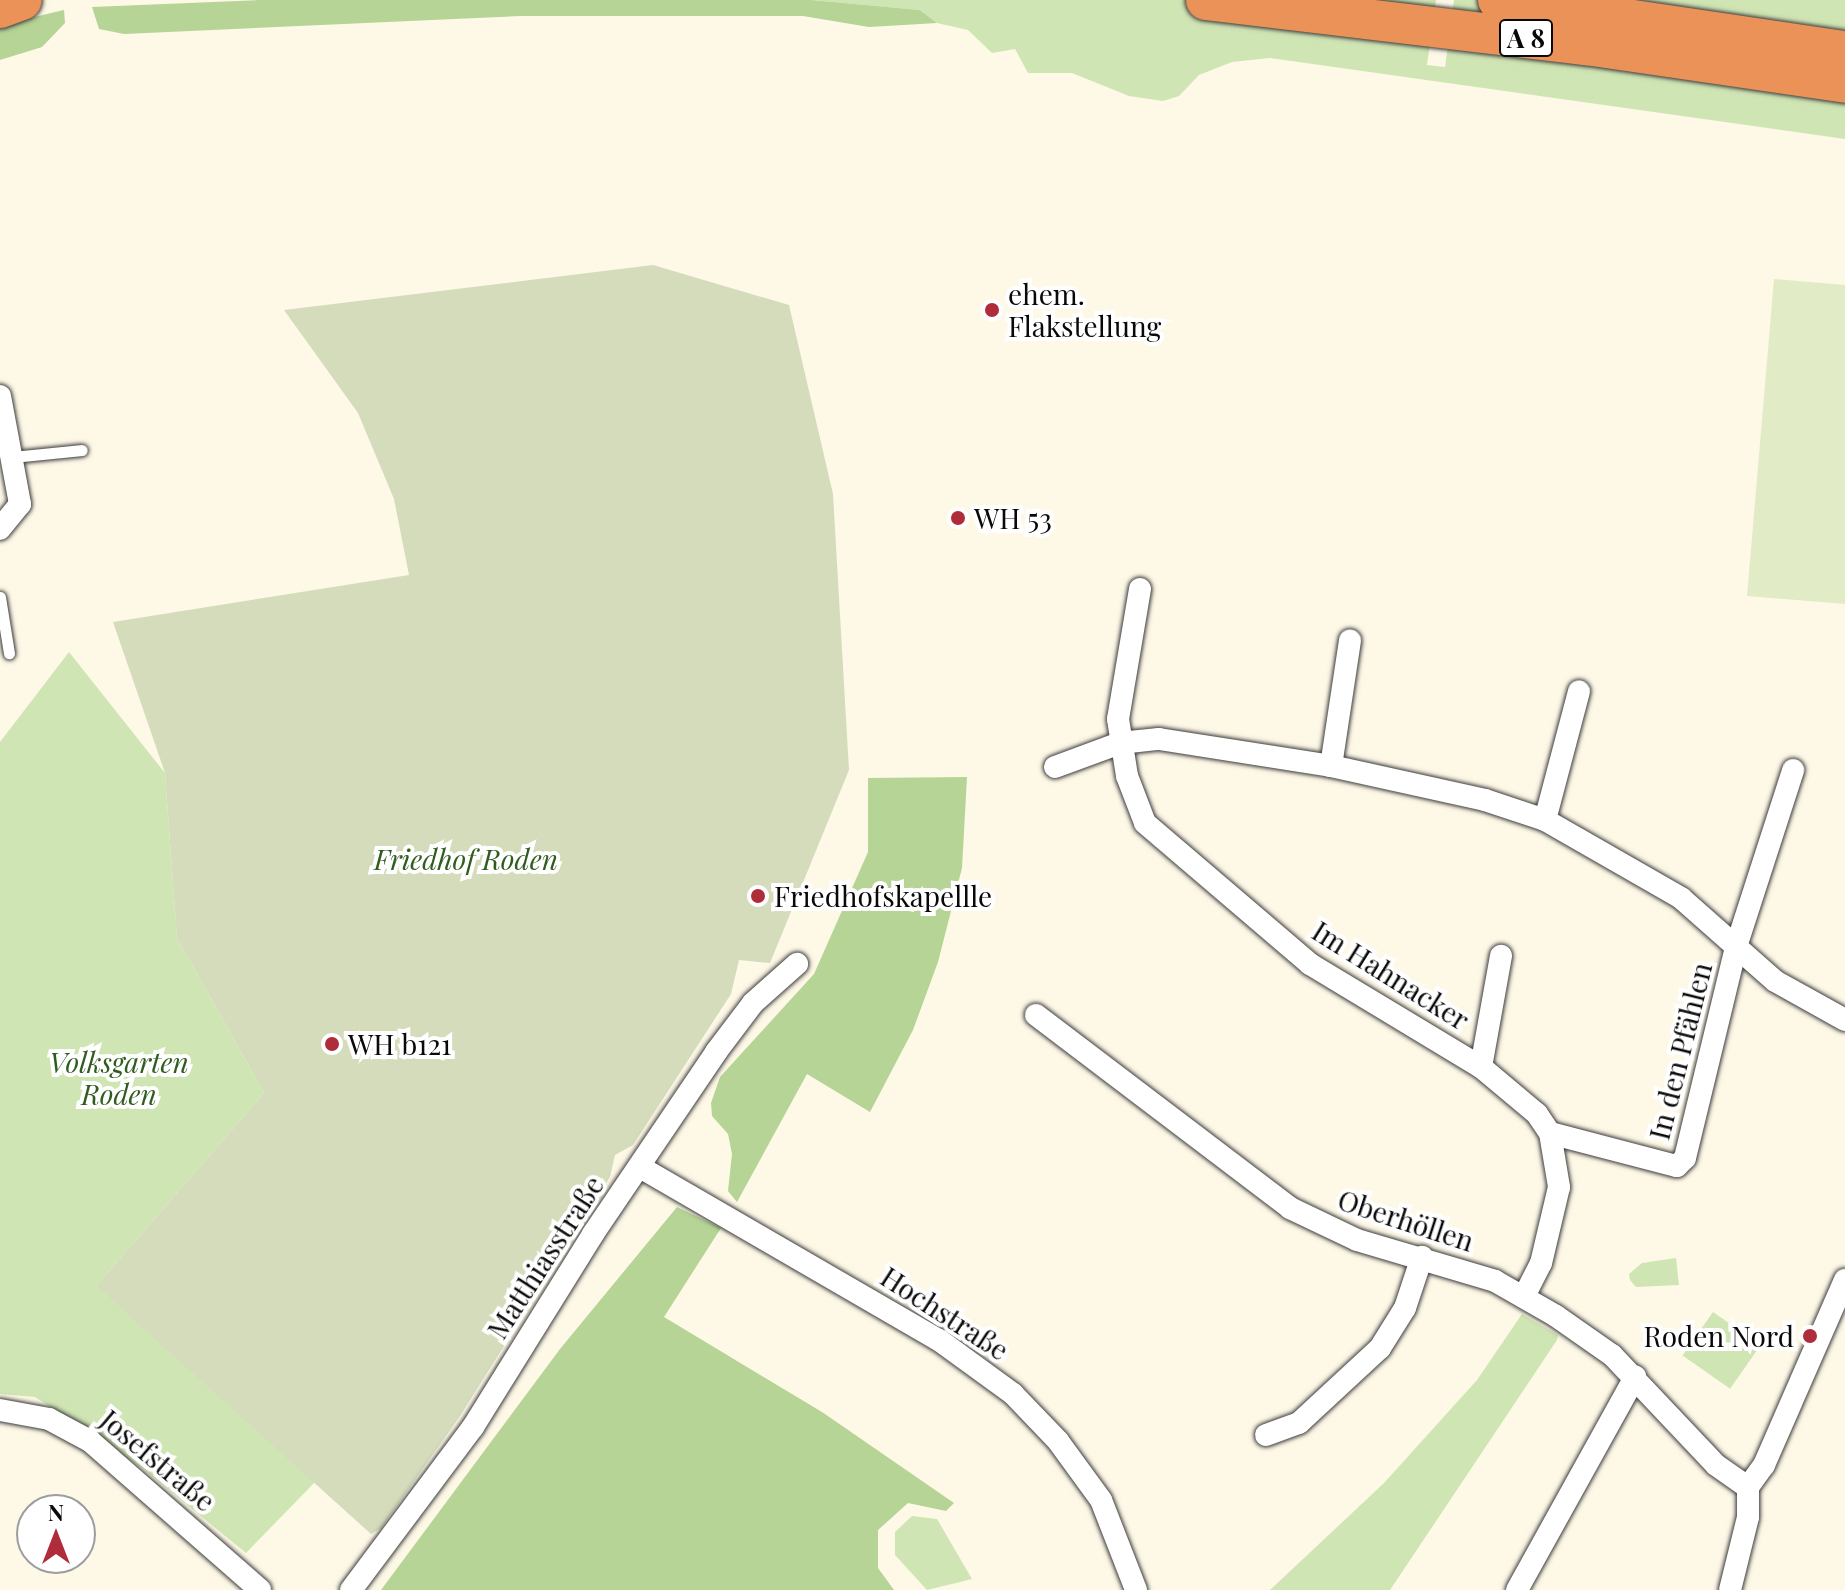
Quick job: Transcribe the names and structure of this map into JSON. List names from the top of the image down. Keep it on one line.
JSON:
{"streets":{"highway":["A 8"],"street":["Im Hahnacker","In den Pfählen","Oberhöllen","Matthiasstraße","Hochstraße","Josefstraße"]},"crossings":[["Im Hahnacker","In den Pfählen"],["Matthiasstraße","Hochstraße"]],"parks":["Friedhof Roden","Volksgarten Roden"],"places":["ehem. Flakstellung","WH 53","Friedhofskapellle","WH b121","Roden Nord"],"north":"top"}
